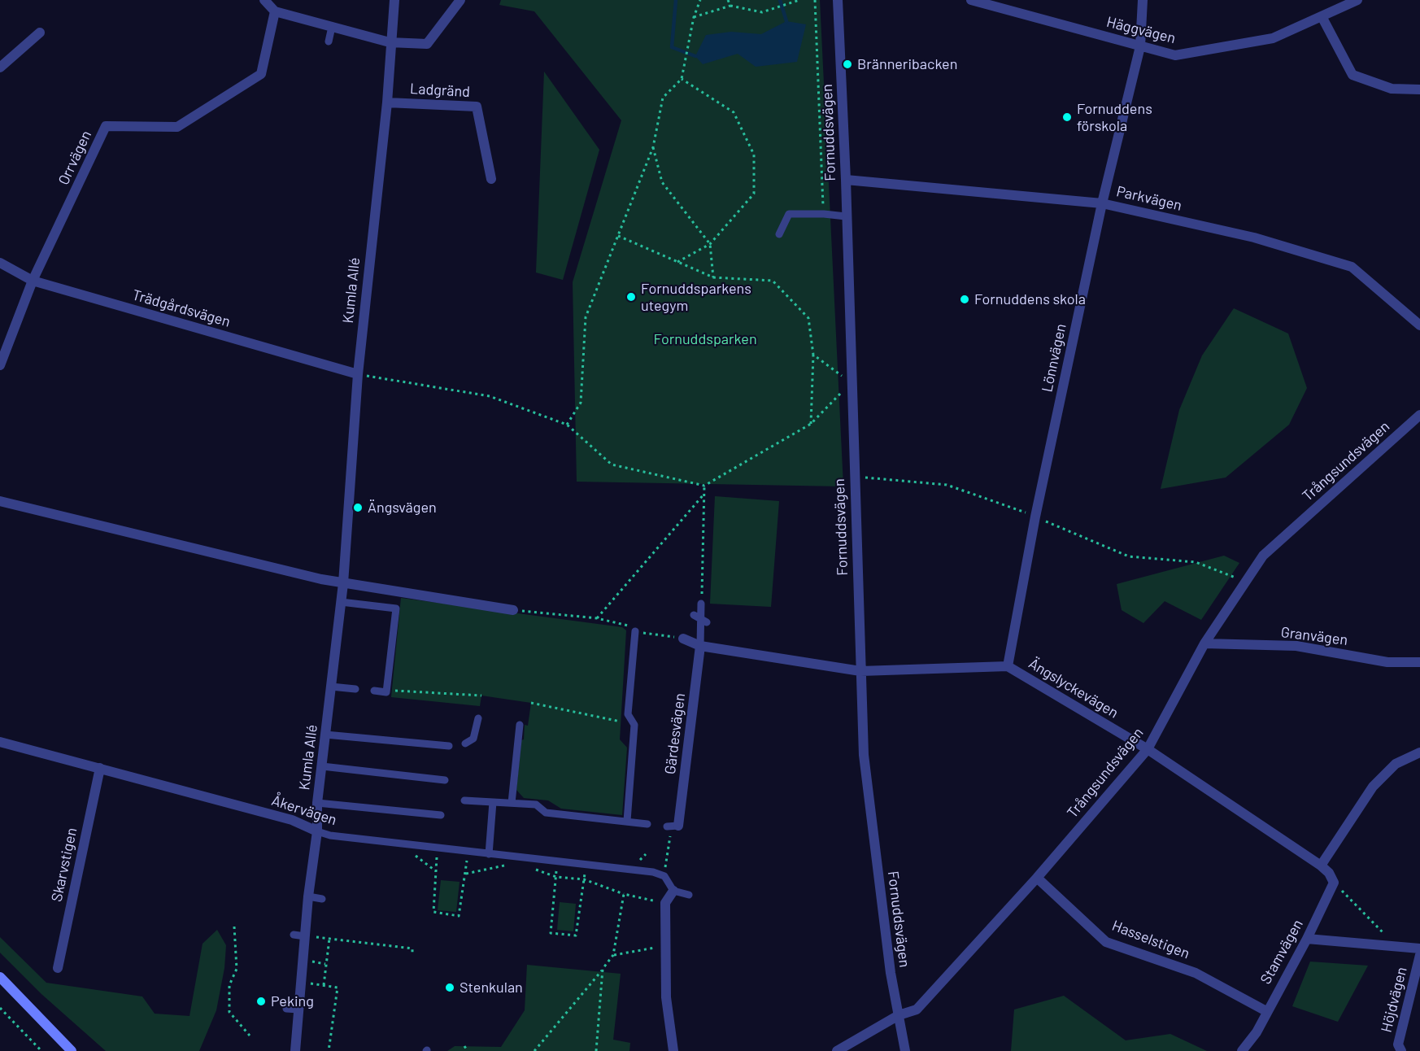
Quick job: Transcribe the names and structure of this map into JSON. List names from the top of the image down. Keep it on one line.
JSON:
{"streets":{"street":["Häggvägen","Ladgränd","Fornuddsvägen","Orrvägen","Parkvägen","Kumla Allé","Trädgårdsvägen","Lönnvägen","Trångsundsvägen","Granvägen","Ängslyckevägen","Gärdesvägen","Åkervägen","Skarvstigen","Hasselstigen","Stamvägen","Höjdvägen"]},"crossings":[["Häggvägen","Lönnvägen"],["Ladgränd","Kumla Allé"],["Fornuddsvägen","Parkvägen"],["Fornuddsvägen","Trångsundsvägen"],["Fornuddsvägen","Ängslyckevägen"],["Orrvägen","Trädgårdsvägen"],["Parkvägen","Lönnvägen"],["Kumla Allé","Trädgårdsvägen"],["Kumla Allé","Åkervägen"],["Lönnvägen","Ängslyckevägen"],["Trångsundsvägen","Granvägen"],["Trångsundsvägen","Ängslyckevägen"],["Trångsundsvägen","Hasselstigen"],["Åkervägen","Skarvstigen"],["Hasselstigen","Stamvägen"]],"parks":["Fornuddsparken"],"places":["Bränneribacken","Fornuddens förskola","Fornuddsparkens utegym","Fornuddens skola","Ängsvägen","Stenkulan","Peking"]}
